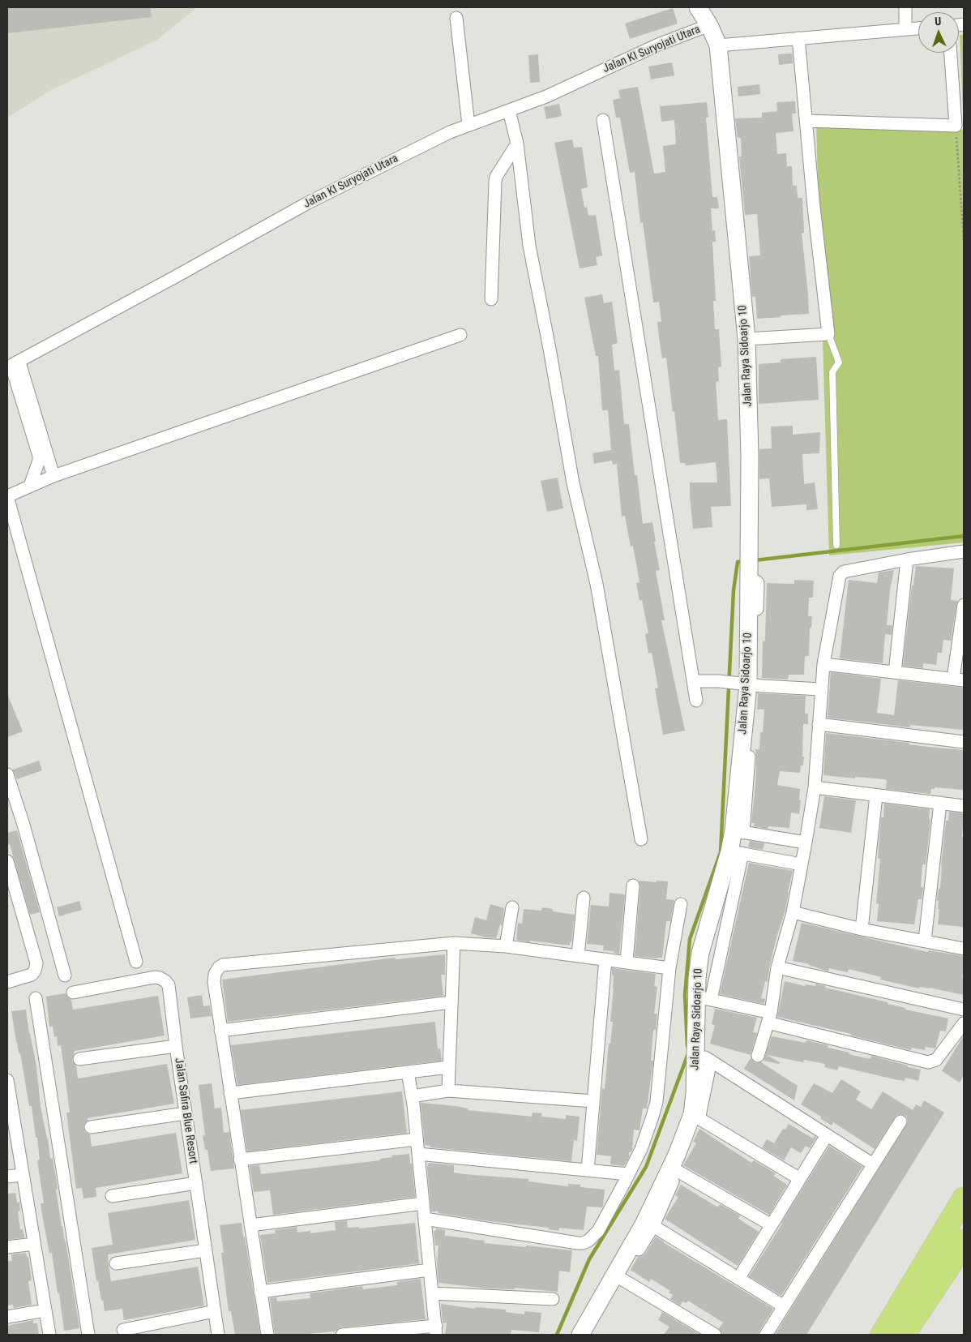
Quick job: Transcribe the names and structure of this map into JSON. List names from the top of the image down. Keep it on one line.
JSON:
{"streets":{"street":["Jalan KI Suryojati Utara","Jalan Raya Sidoarjo 10","Jalan Safira Blue Resort"]},"crossings":[["Jalan KI Suryojati Utara","Jalan Raya Sidoarjo 10"]],"north":"top"}
